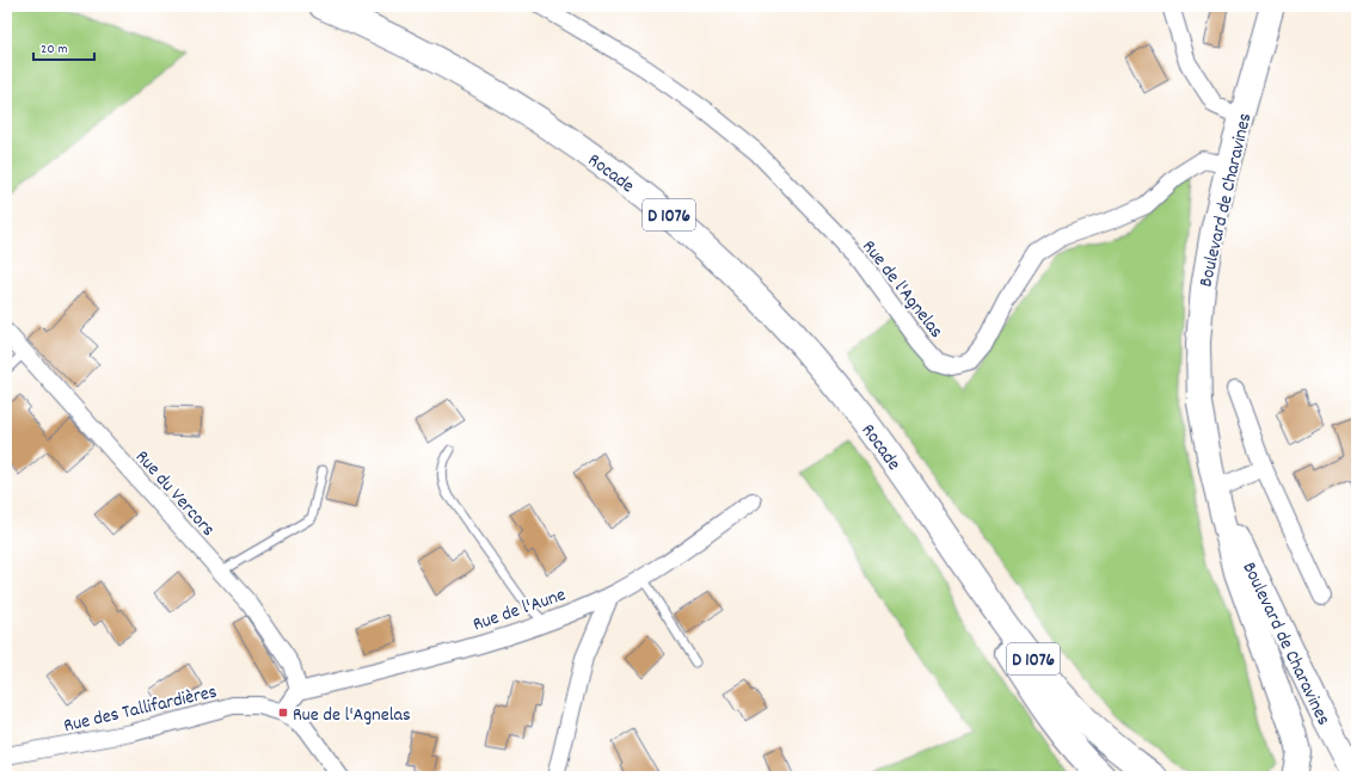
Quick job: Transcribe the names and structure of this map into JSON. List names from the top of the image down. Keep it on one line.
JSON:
{"streets":{"main road":["Rocade","Boulevard de Charavines","D 1076"],"street":["Rue de l'Agnelas","Rue du Vercors","Rue de l'Aune","Rue des Tallifardières"]},"crossings":[["Boulevard de Charavines","Rue de l'Agnelas"],["Rue du Vercors","Rue de l'Aune"]],"places":{"transit":["Rue de l'Agnelas"]},"scale_bar":"20 m"}
